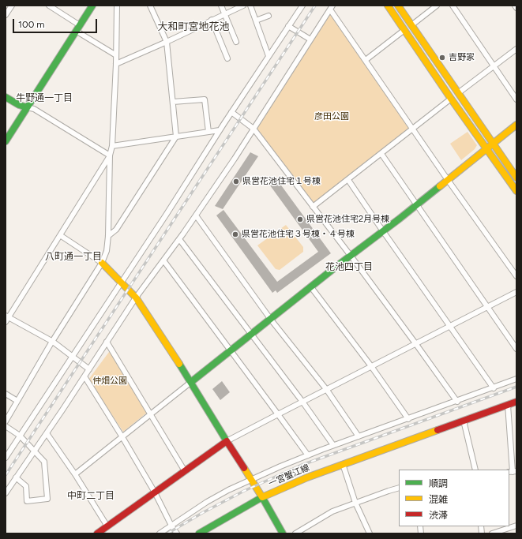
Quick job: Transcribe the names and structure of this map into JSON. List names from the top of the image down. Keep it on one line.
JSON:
{"streets":{"street":["一宮蟹江線"]},"districts":["大和町宮地花池","牛野通一丁目","八町通一丁目","花池四丁目","中町二丁目"],"parks":["彦田公園","仲畑公園"],"places":["吉野家","県営花池住宅１号棟","県営花池住宅2月号棟","県営花池住宅３号棟・４号棟"],"legend":["順調","混雑","渋滞"],"scale_bar":"100 m"}
